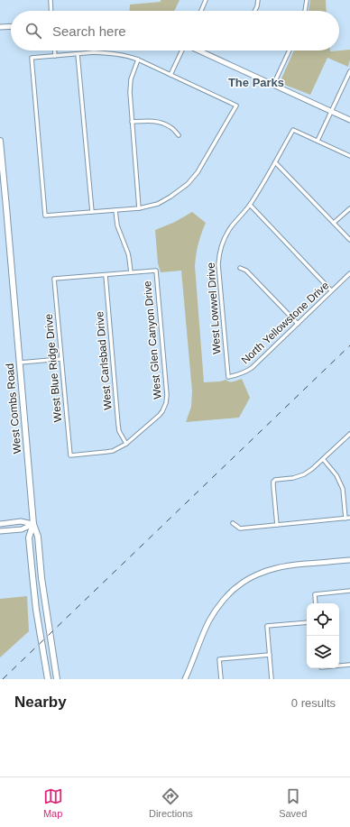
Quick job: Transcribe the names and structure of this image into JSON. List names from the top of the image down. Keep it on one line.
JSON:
{"streets":{"main road":["West Combs Road"],"street":["West Lowwel Drive","North Yellowstone Drive","West Glen Canyon Drive","West Carlsbad Drive","West Blue Ridge Drive"]},"crossings":[["West Lowwel Drive","North Yellowstone Drive"],["West Glen Canyon Drive","West Carlsbad Drive"],["West Glen Canyon Drive","West Blue Ridge Drive"],["West Carlsbad Drive","West Blue Ridge Drive"]],"districts":["The Parks"],"page":{"search":"Search here","heading":["Nearby","0 results"],"nav":["Map","Directions","Saved"]}}
